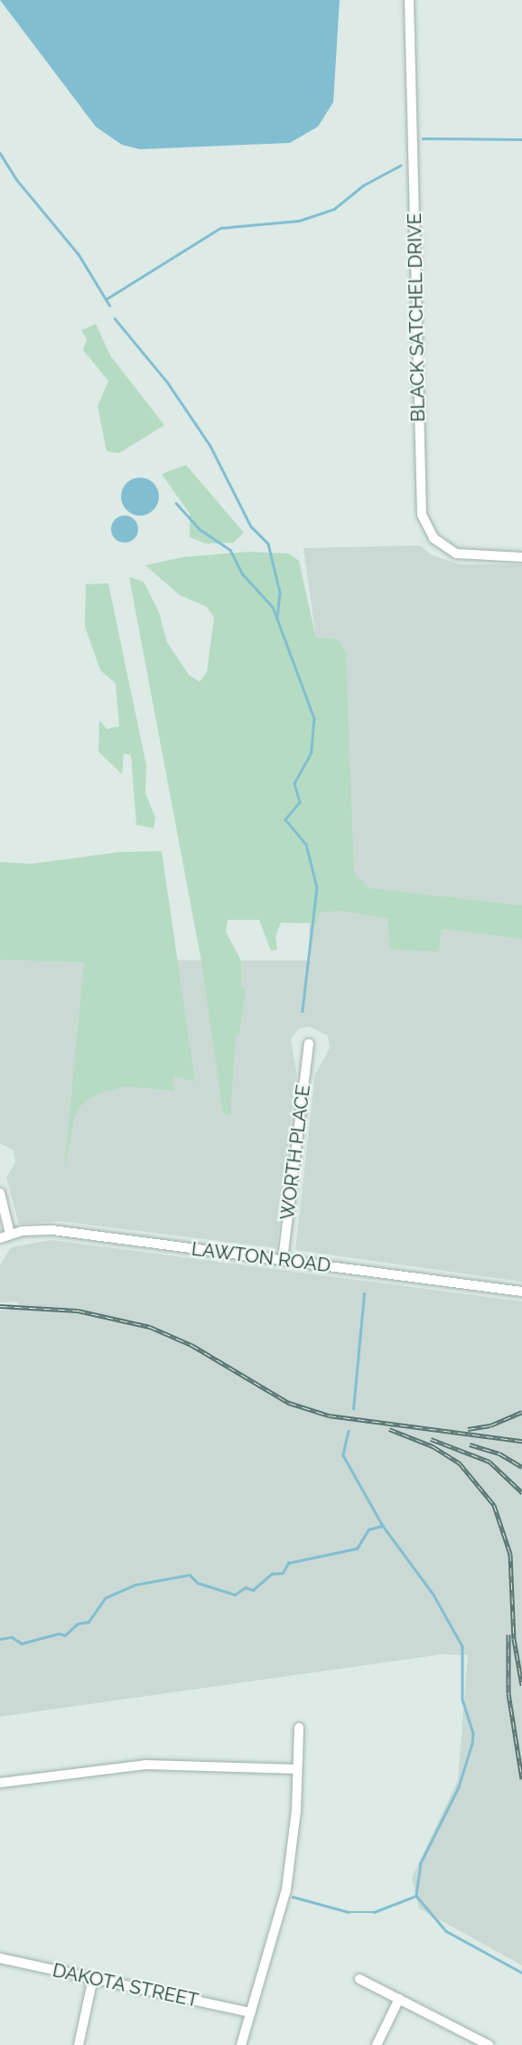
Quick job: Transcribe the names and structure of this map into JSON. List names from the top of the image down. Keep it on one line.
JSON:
{"streets":{"street":["BLACK SATCHEL DRIVE","WORTH PLACE","LAWTON ROAD","DAKOTA STREET"]},"crossings":[["WORTH PLACE","LAWTON ROAD"]]}
